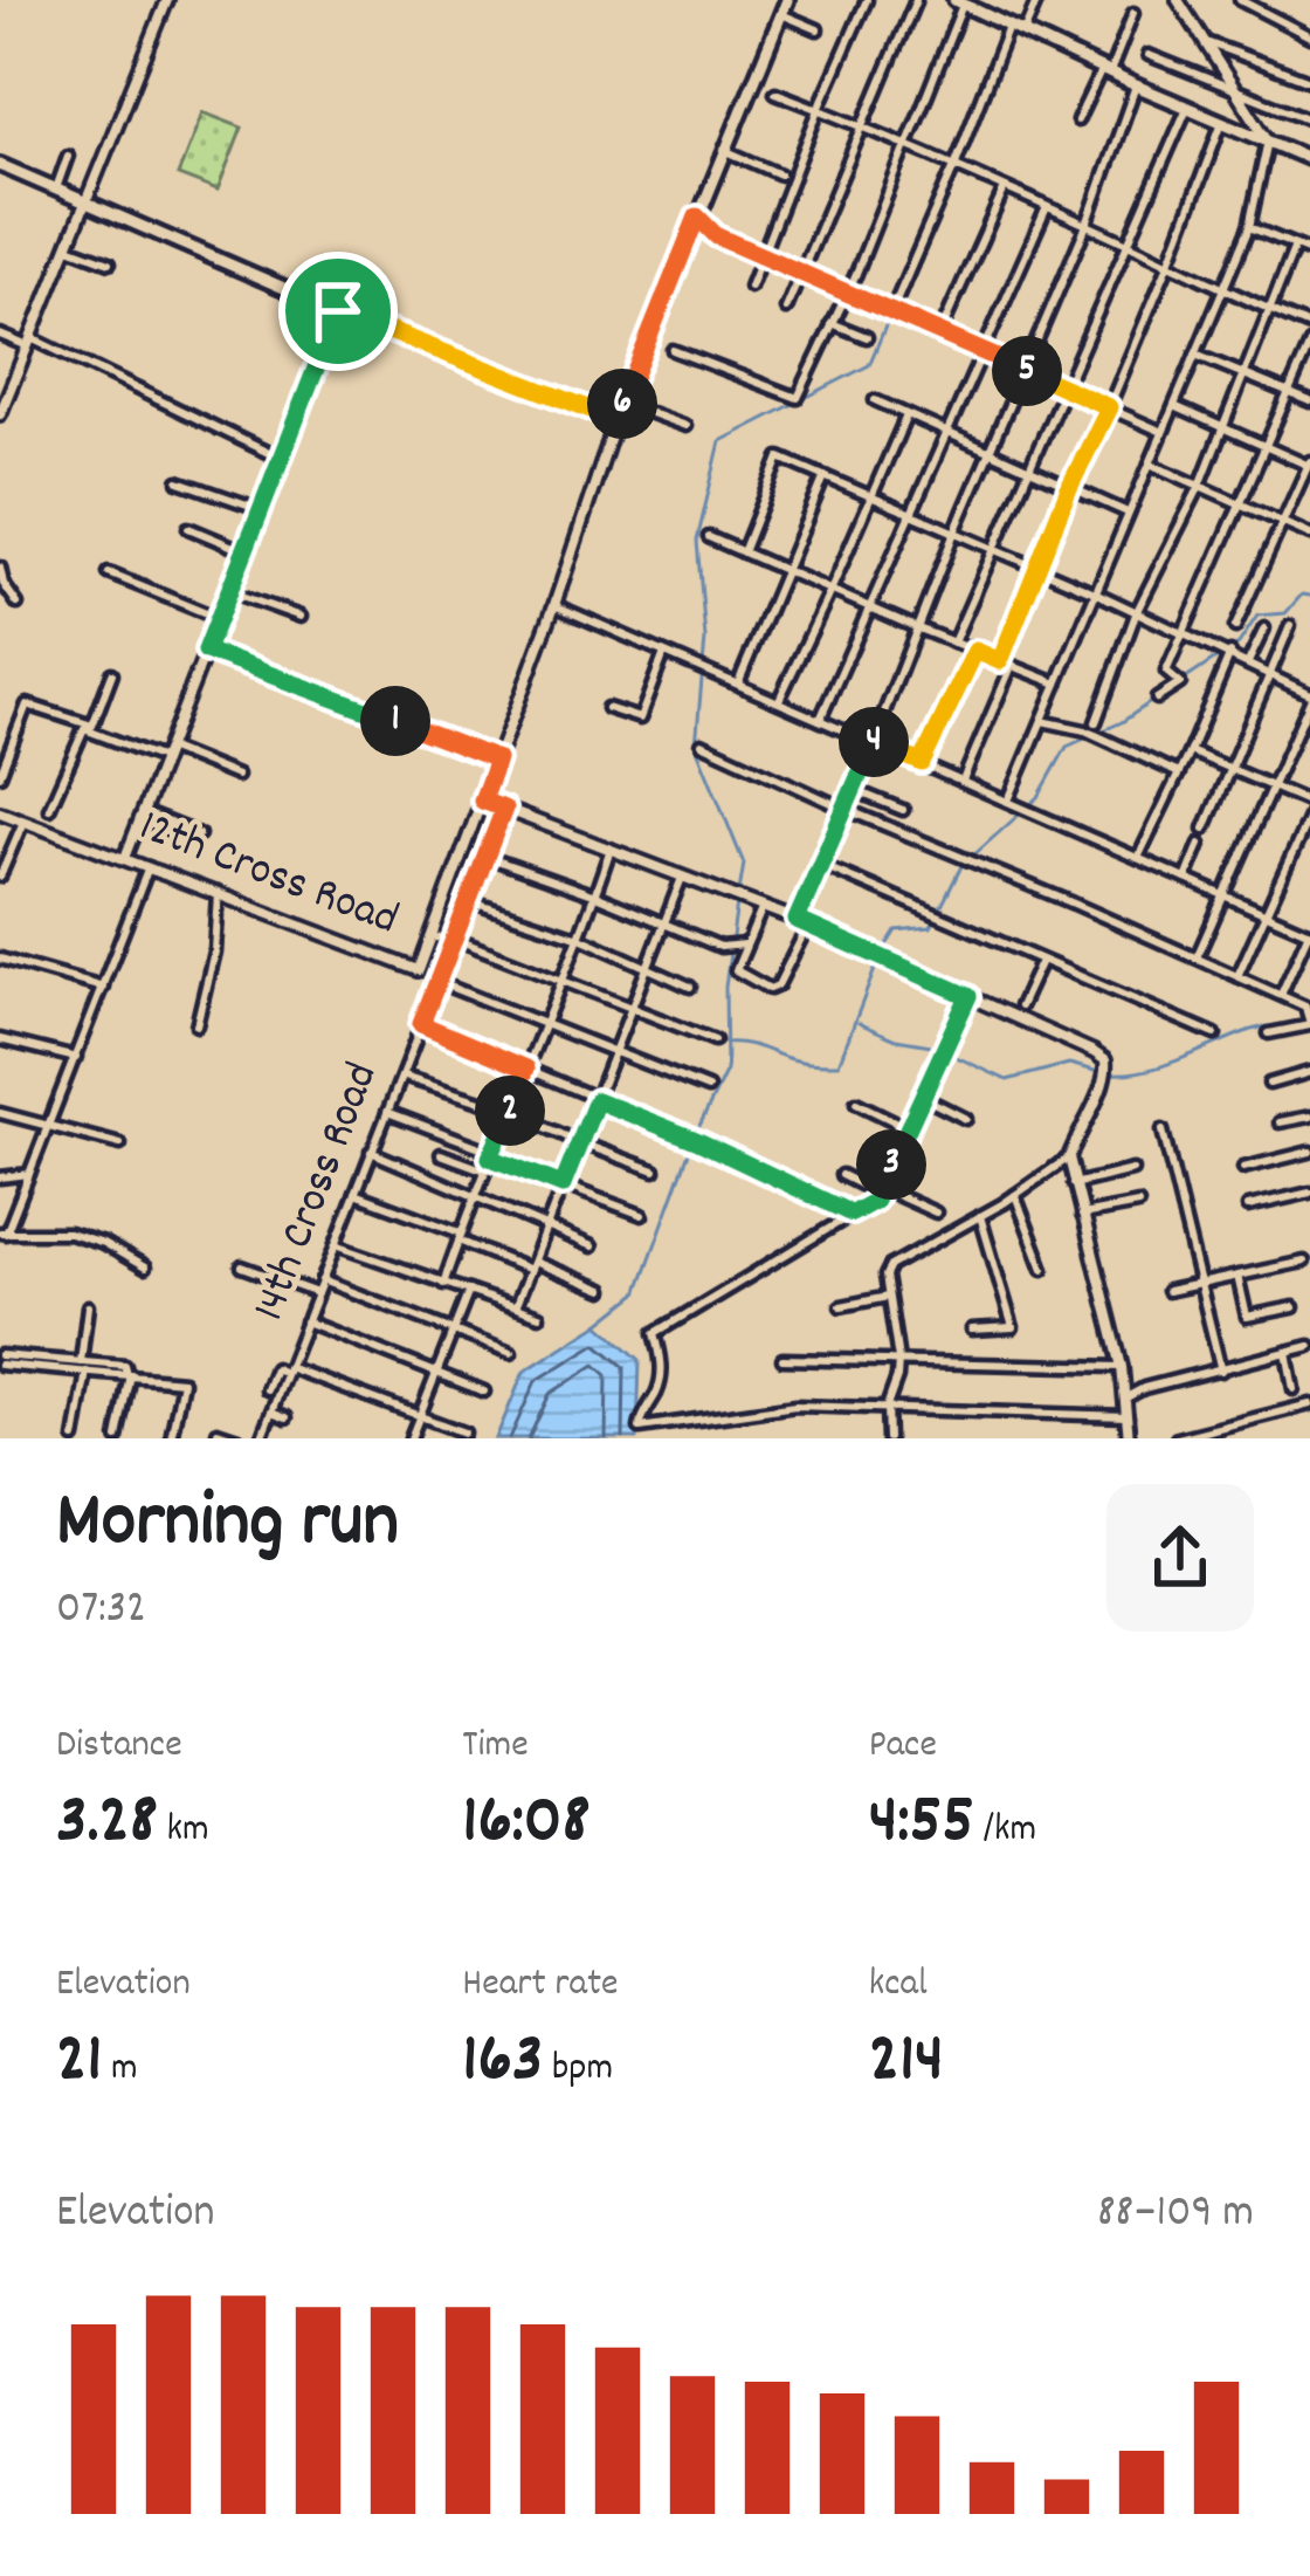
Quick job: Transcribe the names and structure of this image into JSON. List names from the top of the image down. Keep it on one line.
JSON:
{"streets":{"street":["12th Cross Road","14th Cross Road"]},"page":{"pins":["5","6","1","4","2","3"],"heading":["Morning run","07:32"],"stats":[["Distance","3.28 km"],["Time","16:08"],["Pace","4:55 /km"],["Elevation","21 m"],["Heart rate","163 bpm"],["kcal","214"]],"chart":["Elevation","88–109 m"]}}
